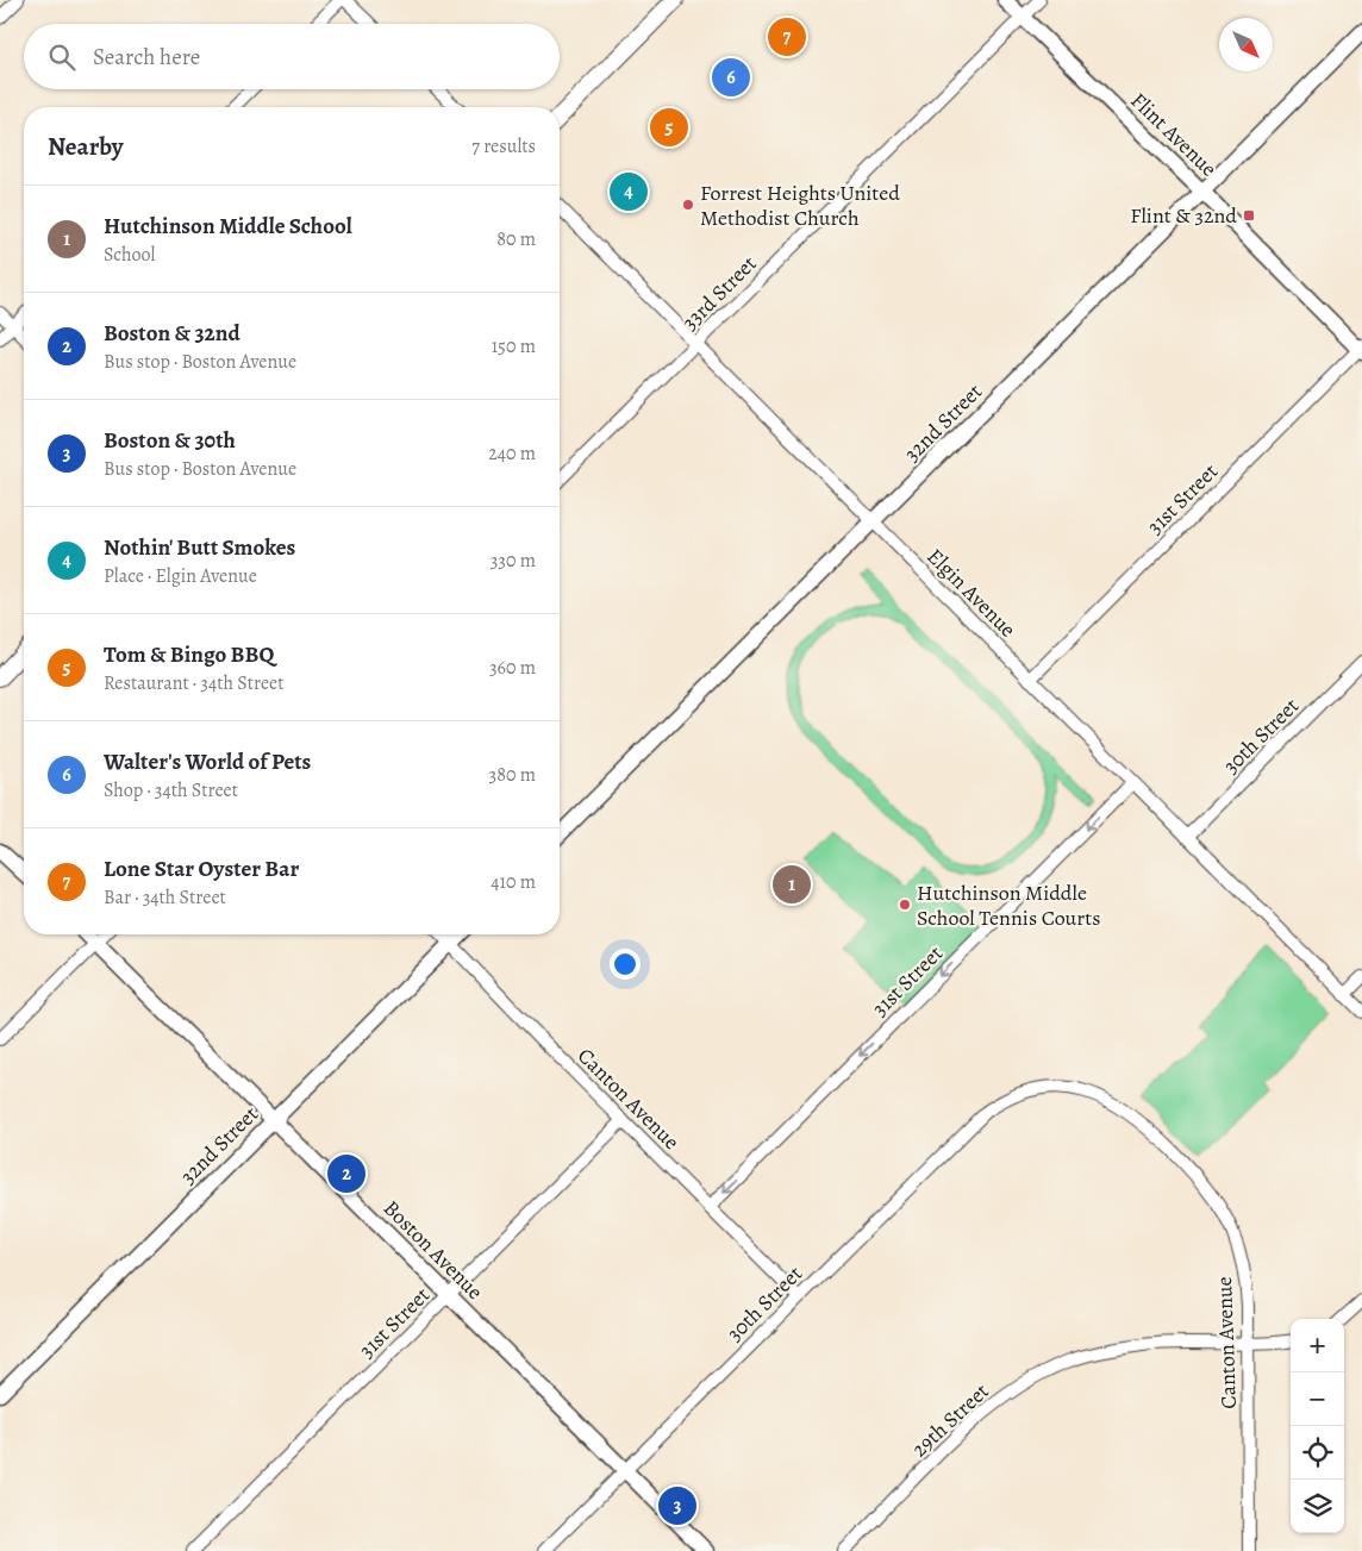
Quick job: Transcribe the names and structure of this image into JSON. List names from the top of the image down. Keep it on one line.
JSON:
{"streets":{"street":["Flint Avenue","33rd Street","32nd Street","31st Street","Elgin Avenue","30th Street","Canton Avenue","Boston Avenue","29th Street"]},"crossings":[["Flint Avenue","33rd Street"],["Flint Avenue","32nd Street"],["Flint Avenue","31st Street"],["33rd Street","Elgin Avenue"],["32nd Street","Elgin Avenue"],["32nd Street","Canton Avenue"],["32nd Street","Boston Avenue"],["31st Street","Elgin Avenue"],["31st Street","Canton Avenue"],["31st Street","Boston Avenue"],["Elgin Avenue","30th Street"],["30th Street","Canton Avenue"],["30th Street","Boston Avenue"],["Canton Avenue","29th Street"]],"one_way":["31st Street"],"places":{"other":["Forrest Heights United Methodist Church","Hutchinson Middle School Tennis Courts"],"transit":["Flint & 32nd"]},"north":"bottom right","page":{"pins":["7","6","5","4","1","2","3"],"search":"Search here","heading":["Nearby","7 results"],"list":[{"mark":"1","name":"Hutchinson Middle School","note":"School","value":"80 m"},{"mark":"2","name":"Boston & 32nd","note":"Bus stop · Boston Avenue","value":"150 m"},{"mark":"3","name":"Boston & 30th","note":"Bus stop · Boston Avenue","value":"240 m"},{"mark":"4","name":"Nothin' Butt Smokes","note":"Place · Elgin Avenue","value":"330 m"},{"mark":"5","name":"Tom & Bingo BBQ","note":"Restaurant · 34th Street","value":"360 m"},{"mark":"6","name":"Walter's World of Pets","note":"Shop · 34th Street","value":"380 m"},{"mark":"7","name":"Lone Star Oyster Bar","note":"Bar · 34th Street","value":"410 m"}],"map_buttons":["+","−"]}}
